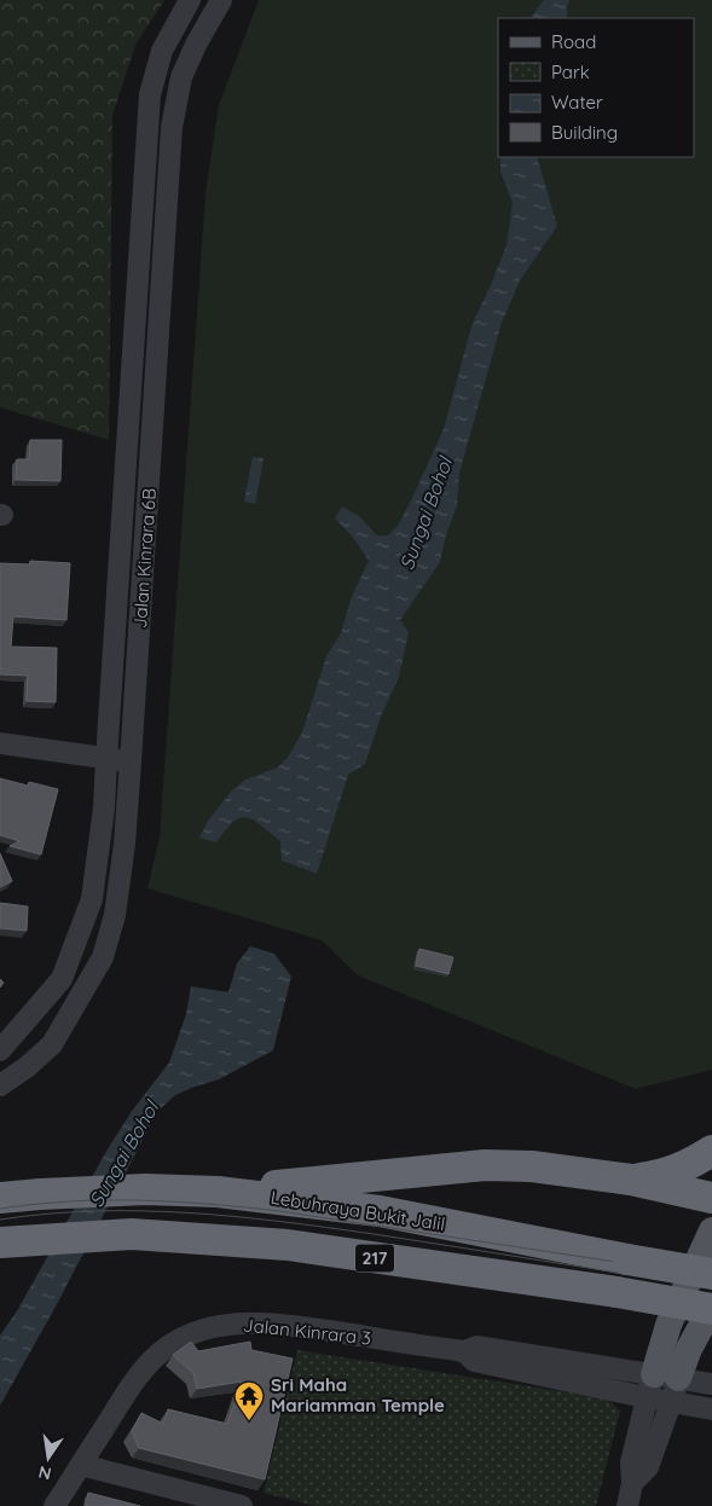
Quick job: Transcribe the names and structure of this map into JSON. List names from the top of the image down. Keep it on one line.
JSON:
{"streets":{"highway":["Lebuhraya Bukit Jalil","217"],"street":["Jalan Kinrara 6B","Jalan Kinrara 3"]},"water":["Sungai Bohol"],"places":{"temple":["Sri Maha Mariamman Temple"]},"legend":["Road","Park","Water","Building"],"north":"bottom"}
